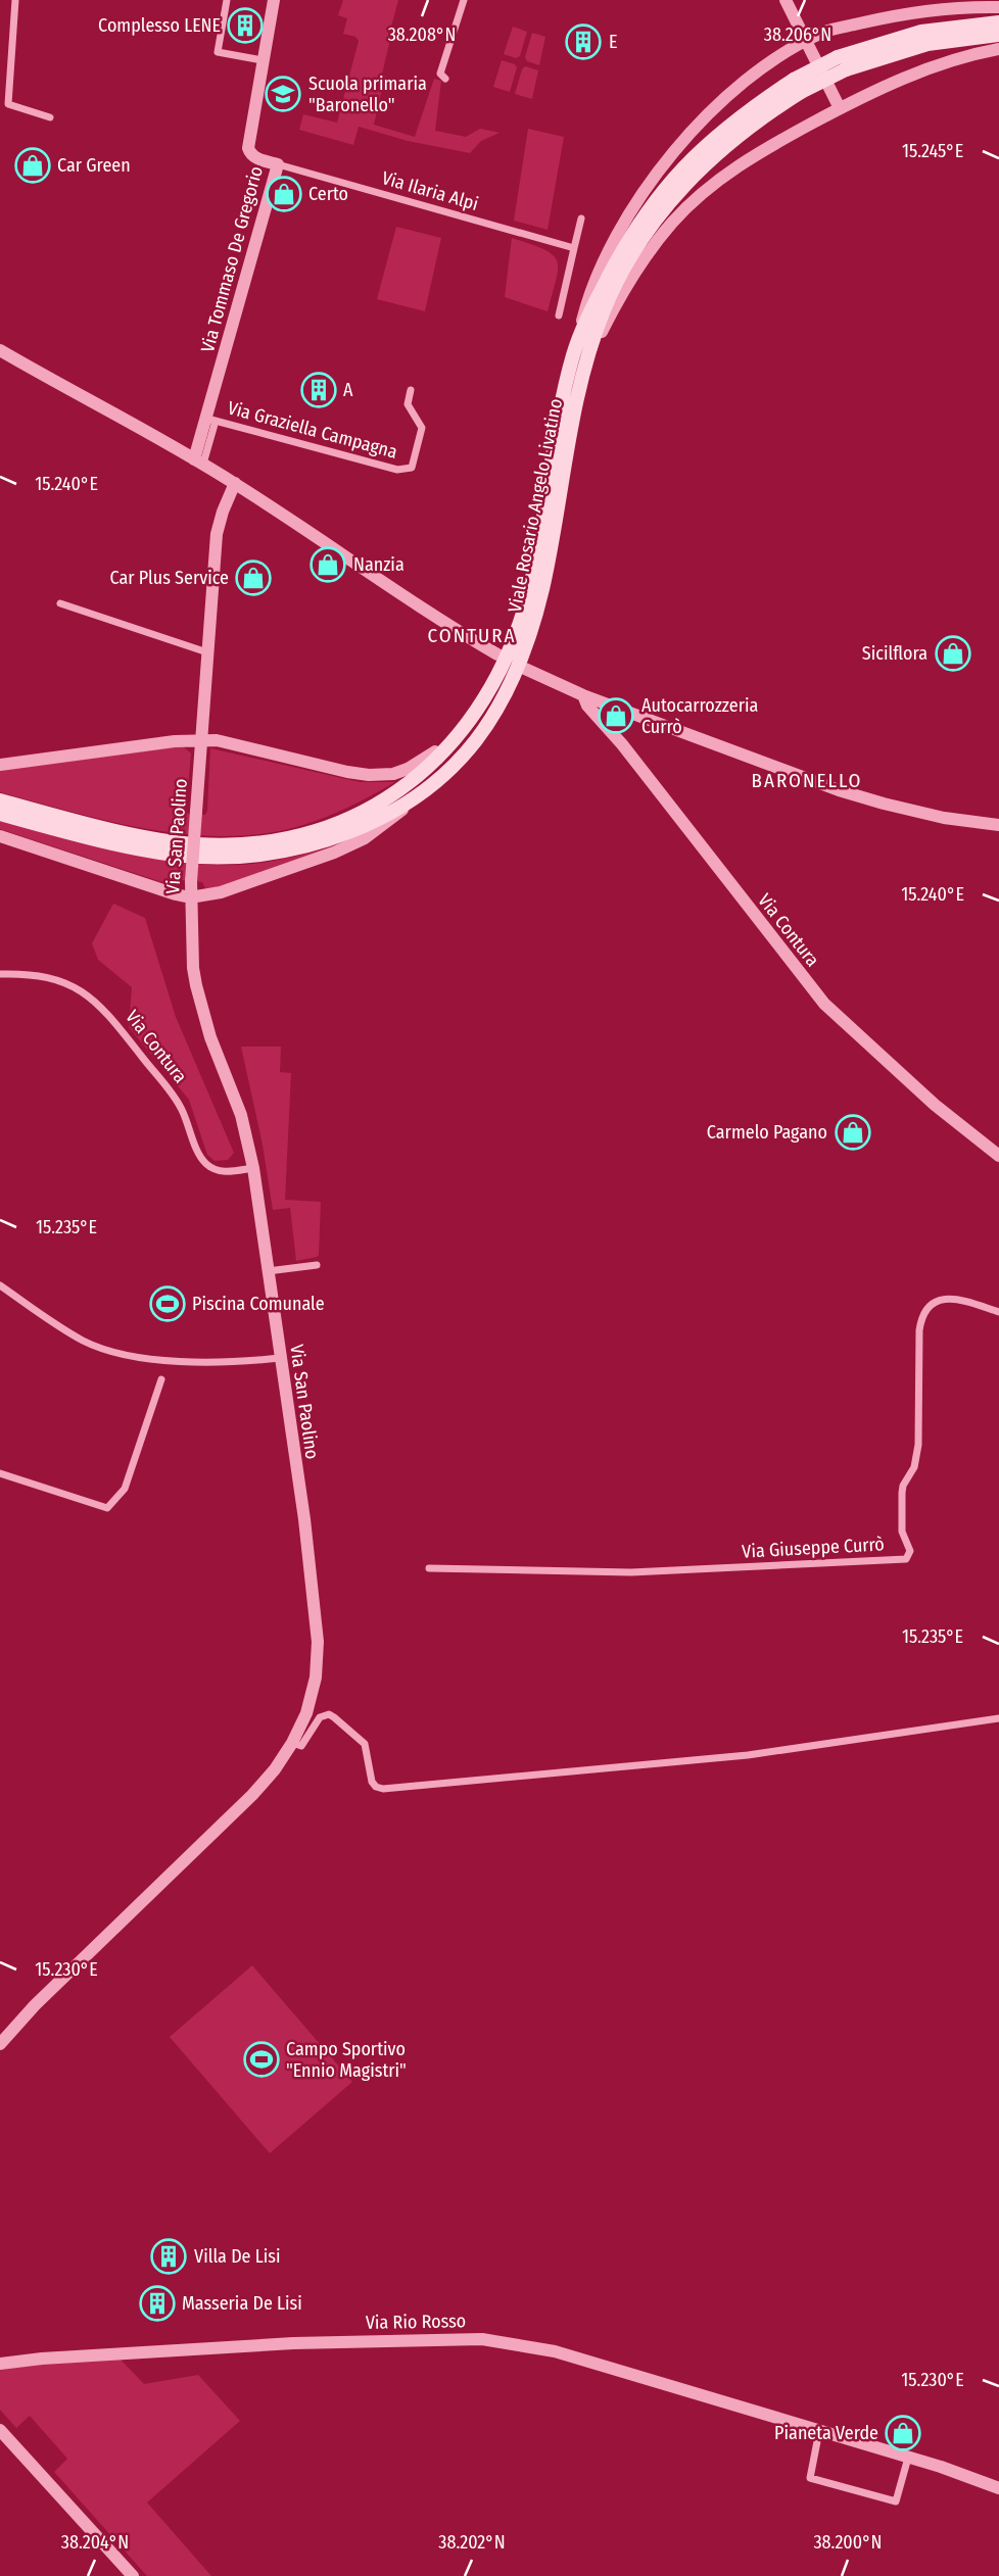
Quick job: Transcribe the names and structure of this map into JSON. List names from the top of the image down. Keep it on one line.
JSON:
{"streets":{"main road":["Viale Rosario Angelo Livatino"],"street":["Via Ilaria Alpi","Via Tommaso De Gregorio","Via Graziella Campagna","Via San Paolino","Via Contura","Via Giuseppe Currò","Via Rio Rosso"]},"crossings":[["Via Ilaria Alpi","Via Tommaso De Gregorio"],["Via Tommaso De Gregorio","Via Graziella Campagna"],["Via San Paolino","Via Contura"]],"districts":["CONTURA","BARONELLO"],"places":{"building":["Complesso LENE","E","A","Villa De Lisi","Masseria De Lisi"],"school or university":["Scuola primaria \"Baronello\""],"shop":["Car Green","Certo","Nanzia","Car Plus Service","Sicilflora","Autocarrozzeria Currò","Carmelo Pagano","Pianeta Verde"],"sports":["Piscina Comunale","Campo Sportivo \"Ennio Magistri\""]},"coordinates":["38.208°N","38.206°N","15.245°E","15.240°E","15.235°E","15.230°E","38.204°N","38.202°N","38.200°N"]}
